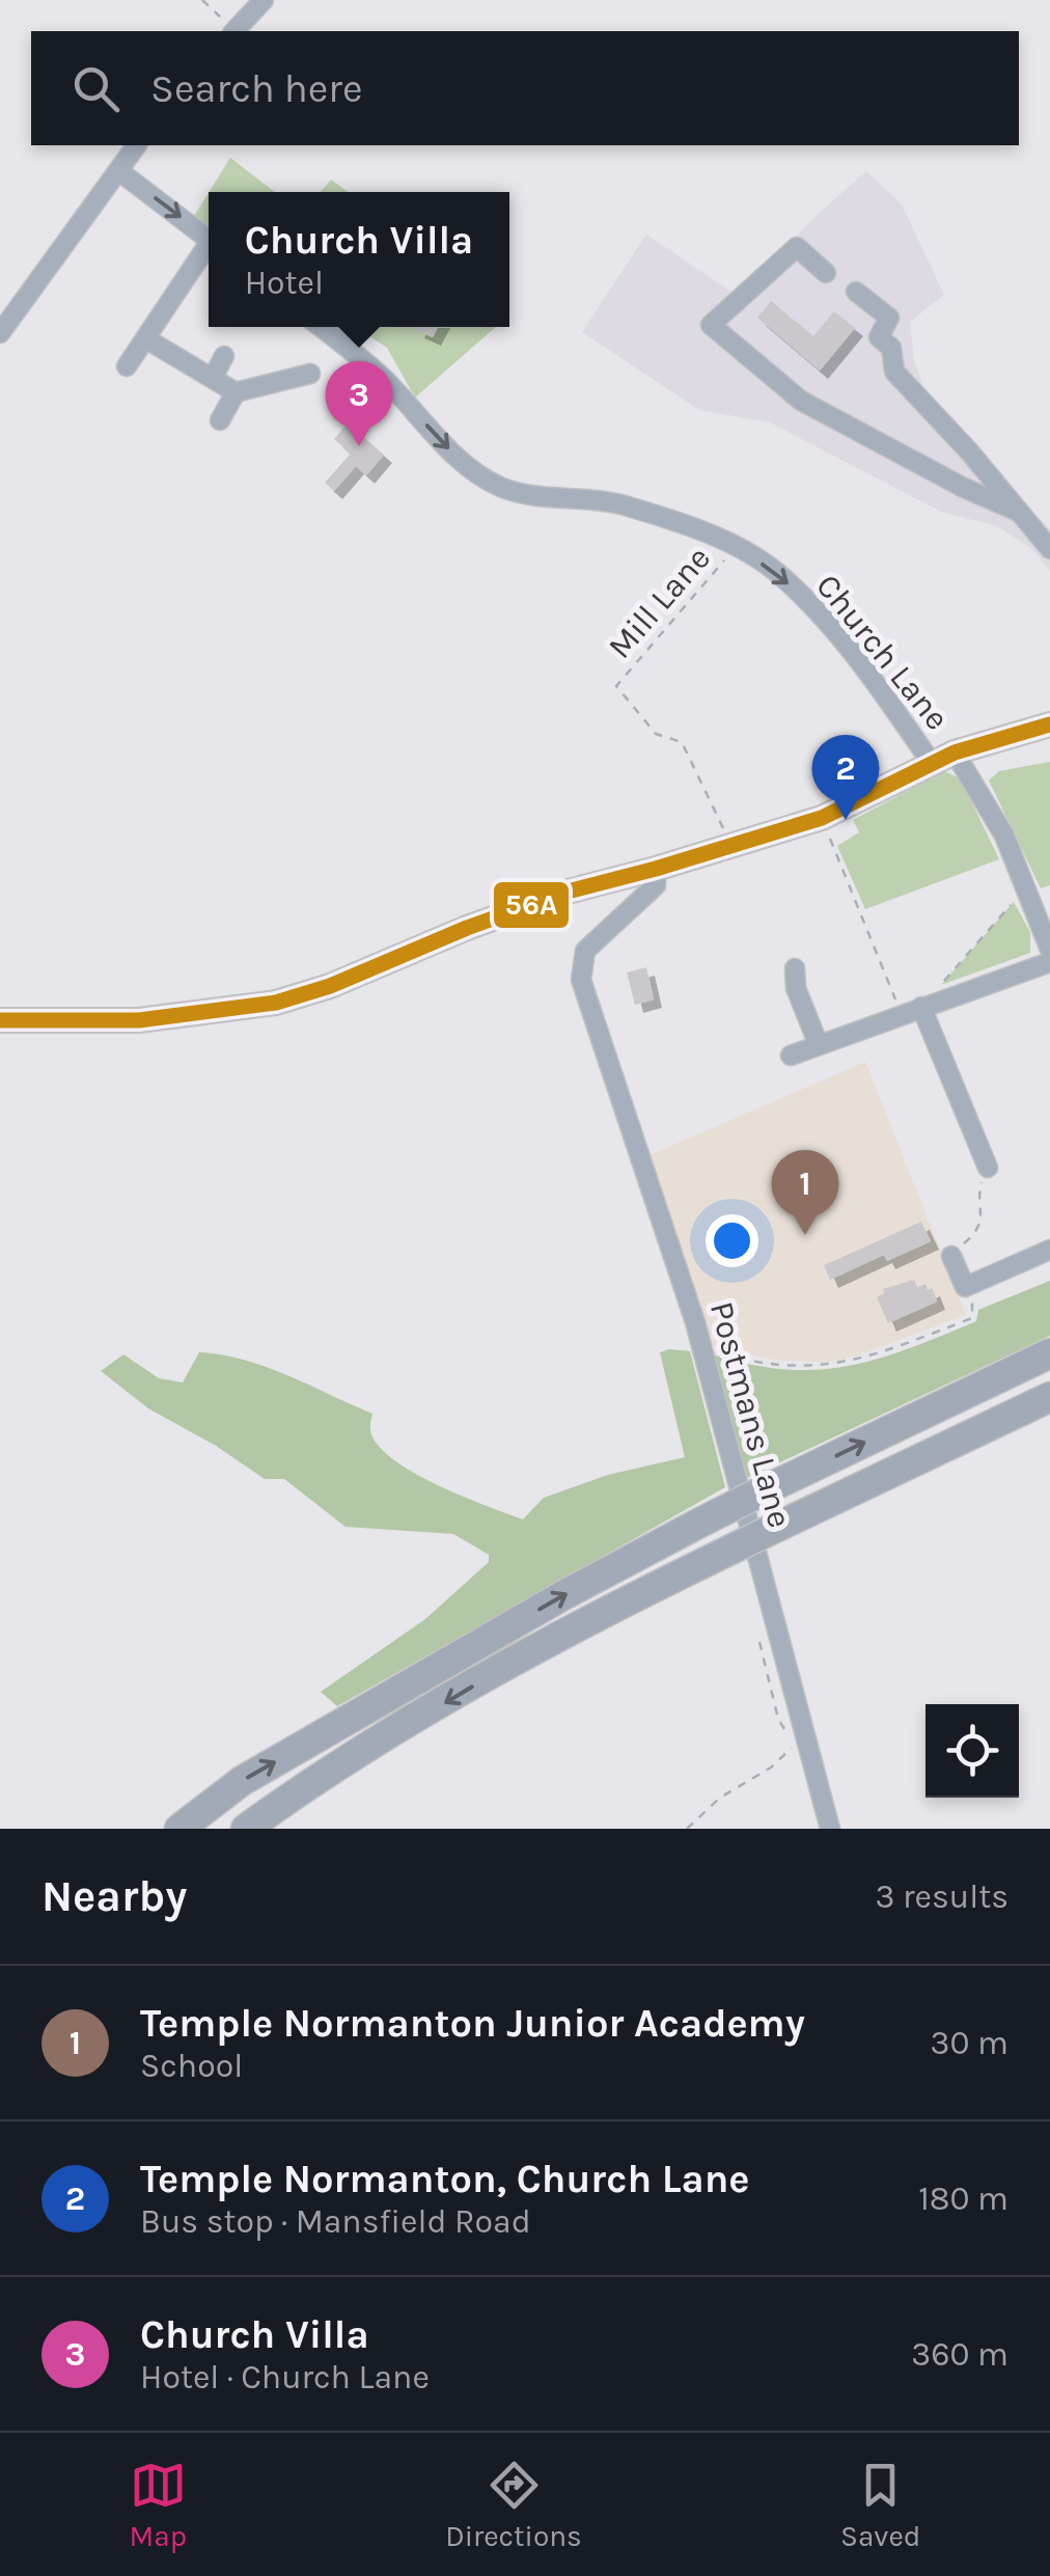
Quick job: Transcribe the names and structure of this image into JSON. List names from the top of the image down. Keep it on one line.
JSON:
{"streets":{"street":["Church Lane","Postmans Lane"],"path":["Mill Lane"]},"crossings":[["Mill Lane","Church Lane"]],"one_way":["Church Lane"],"lines":["transit line 56A"],"page":{"search":"Search here","popup":["Church Villa","Hotel"],"pins":["3","2","1"],"heading":["Nearby","3 results"],"list":[{"mark":"1","name":"Temple Normanton Junior Academy","note":"School","value":"30 m"},{"mark":"2","name":"Temple Normanton, Church Lane","note":"Bus stop · Mansfield Road","value":"180 m"},{"mark":"3","name":"Church Villa","note":"Hotel · Church Lane","value":"360 m"}],"nav":["Map","Directions","Saved"]}}
